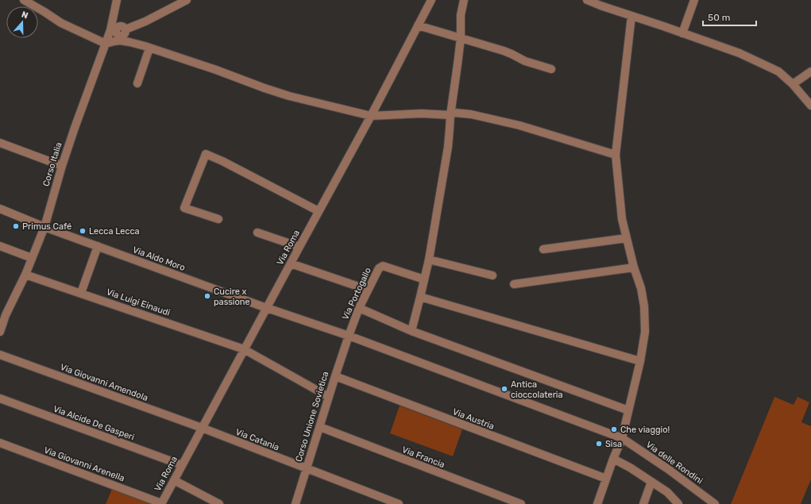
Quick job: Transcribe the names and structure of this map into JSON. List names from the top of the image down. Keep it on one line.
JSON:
{"streets":{"street":["Corso Italia","Via Roma","Via Aldo Moro","Via Portogallo","Via Luigi Einaudi","Via Giovanni Amendola","Corso Unione Sovietica","Via Austria","Via Alcide De Gasperi","Via Catania","Via Francia","Via delle Rondini","Via Giovanni Arenella"]},"crossings":[["Corso Italia","Via Aldo Moro"],["Corso Italia","Via Luigi Einaudi"],["Via Roma","Via Aldo Moro"],["Via Roma","Via Luigi Einaudi"],["Via Roma","Via Giovanni Amendola"],["Via Roma","Via Alcide De Gasperi"],["Via Roma","Via Catania"],["Via Roma","Via Giovanni Arenella"],["Via Aldo Moro","Via Portogallo"],["Via Aldo Moro","Corso Unione Sovietica"],["Via Aldo Moro","Via delle Rondini"],["Via Portogallo","Corso Unione Sovietica"],["Via Portogallo","Via delle Rondini"],["Via Luigi Einaudi","Corso Unione Sovietica"],["Via Giovanni Amendola","Via Catania"],["Corso Unione Sovietica","Via Austria"],["Corso Unione Sovietica","Via Catania"],["Corso Unione Sovietica","Via Francia"],["Corso Unione Sovietica","Via delle Rondini"]],"places":["Primus Café","Lecca Lecca","Cucire x passione","Antica cioccolateria","Che viaggio!","Sisa"],"scale_bar":"50 m","north":"top"}
